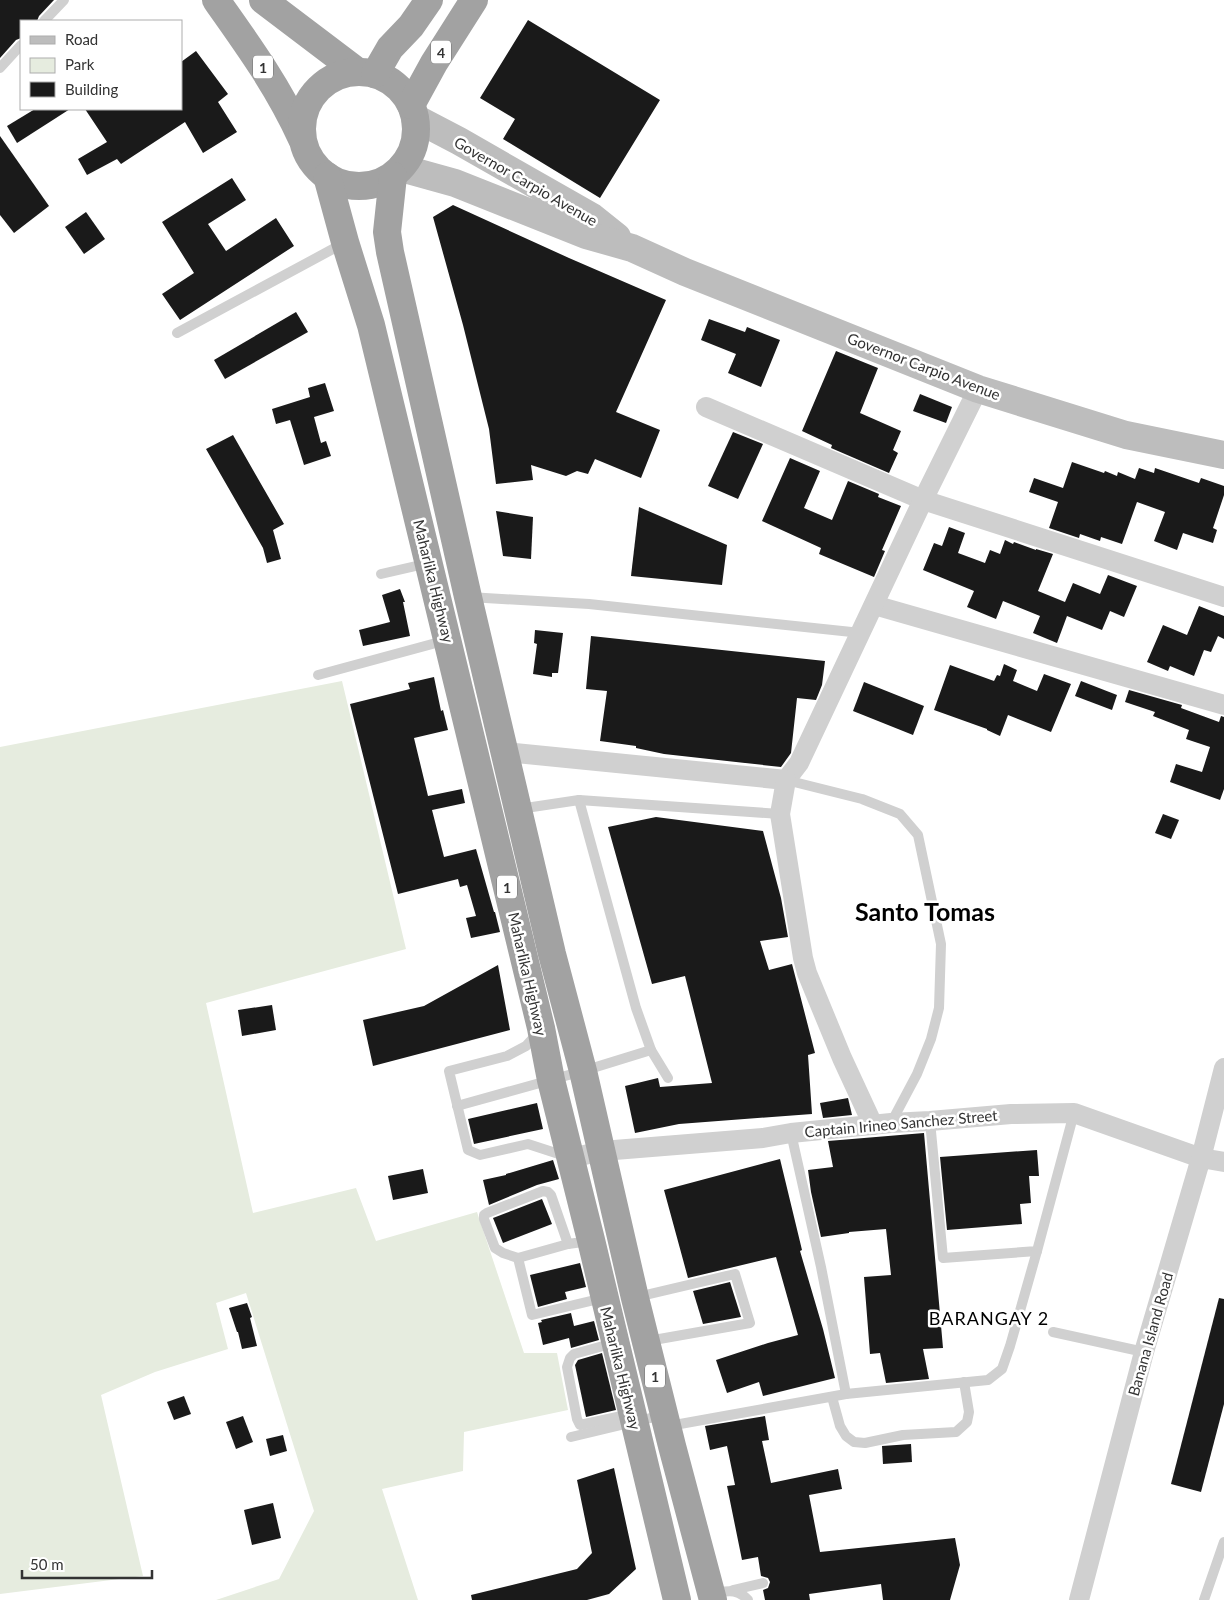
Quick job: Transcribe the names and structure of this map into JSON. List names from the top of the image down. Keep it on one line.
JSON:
{"streets":{"highway":["4","1","Maharlika Highway"],"main road":["Governor Carpio Avenue"],"street":["Captain Irineo Sanchez Street","Banana Island Road"]},"crossings":[["4","1"],["4","Governor Carpio Avenue"],["4","Maharlika Highway"],["1","Governor Carpio Avenue"],["1","Maharlika Highway"],["Governor Carpio Avenue","Maharlika Highway"],["Maharlika Highway","Captain Irineo Sanchez Street"],["Captain Irineo Sanchez Street","Banana Island Road"]],"districts":["Santo Tomas","BARANGAY 2"],"legend":["Road","Park","Building"],"scale_bar":"50 m"}
